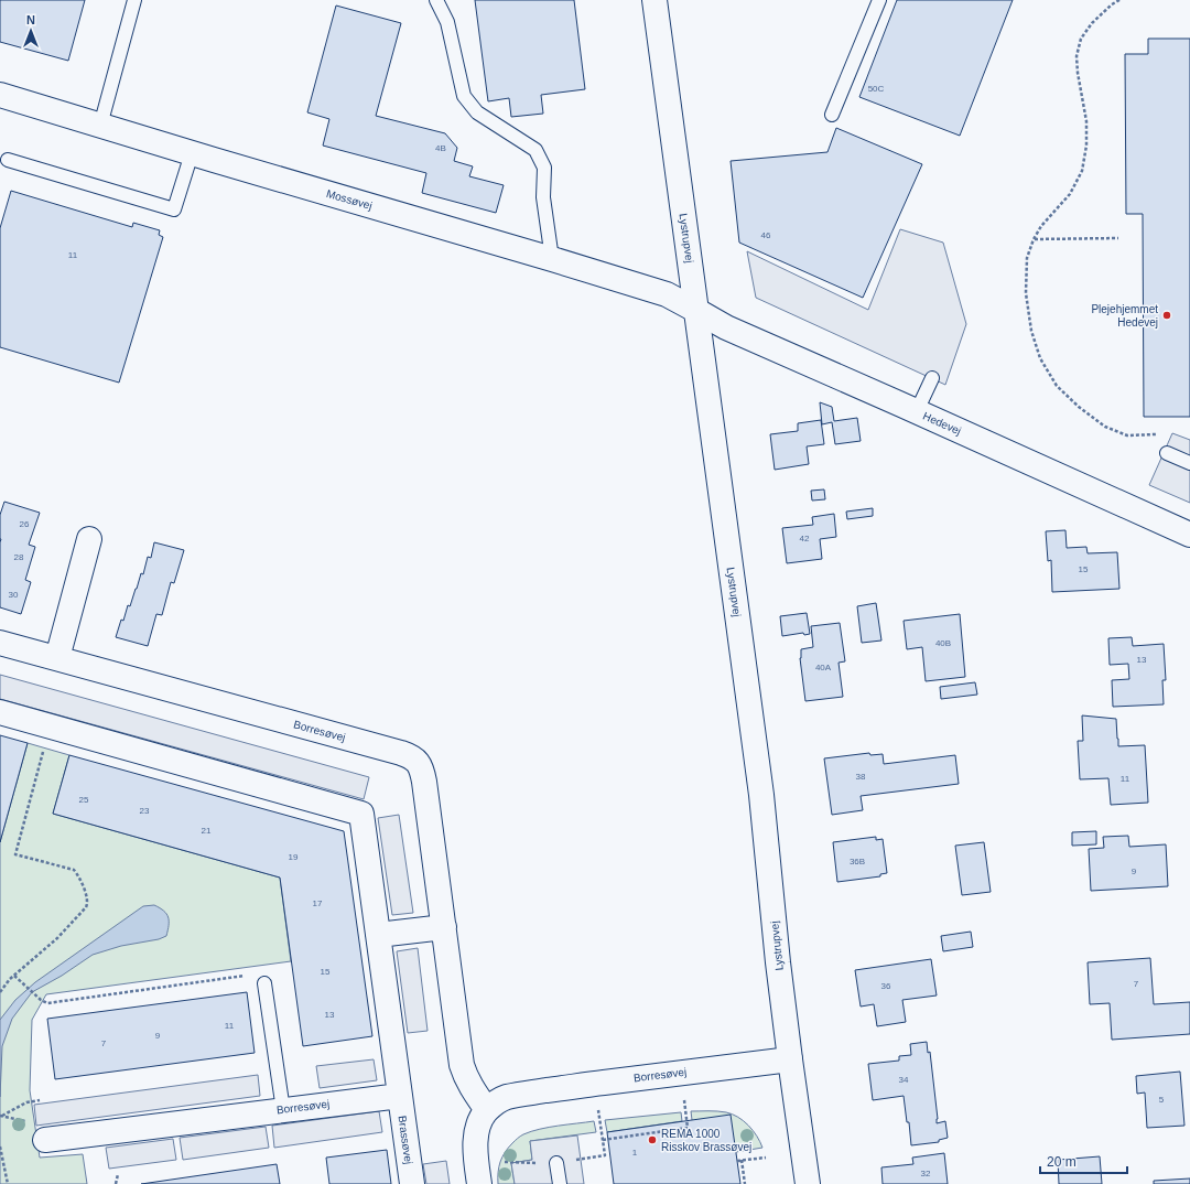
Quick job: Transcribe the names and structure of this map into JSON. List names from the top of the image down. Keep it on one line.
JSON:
{"streets":{"street":["Mossøvej","Lystrupvej","Hedevej","Borresøvej","Brassøvej"]},"crossings":[["Mossøvej","Lystrupvej"],["Mossøvej","Hedevej"],["Lystrupvej","Hedevej"],["Lystrupvej","Borresøvej"],["Borresøvej","Brassøvej"]],"places":["Plejehjemmet Hedevej","REMA 1000 Risskov Brassøvej"],"house_numbers":["50C","4B","46","11","26","42","28","15","30","40B","13","40A","38","11","25","23","21","19","36B","9","17","15","7","36","13","11","9","7","34","5","1","32"],"scale_bar":"20 m","north":"top"}
